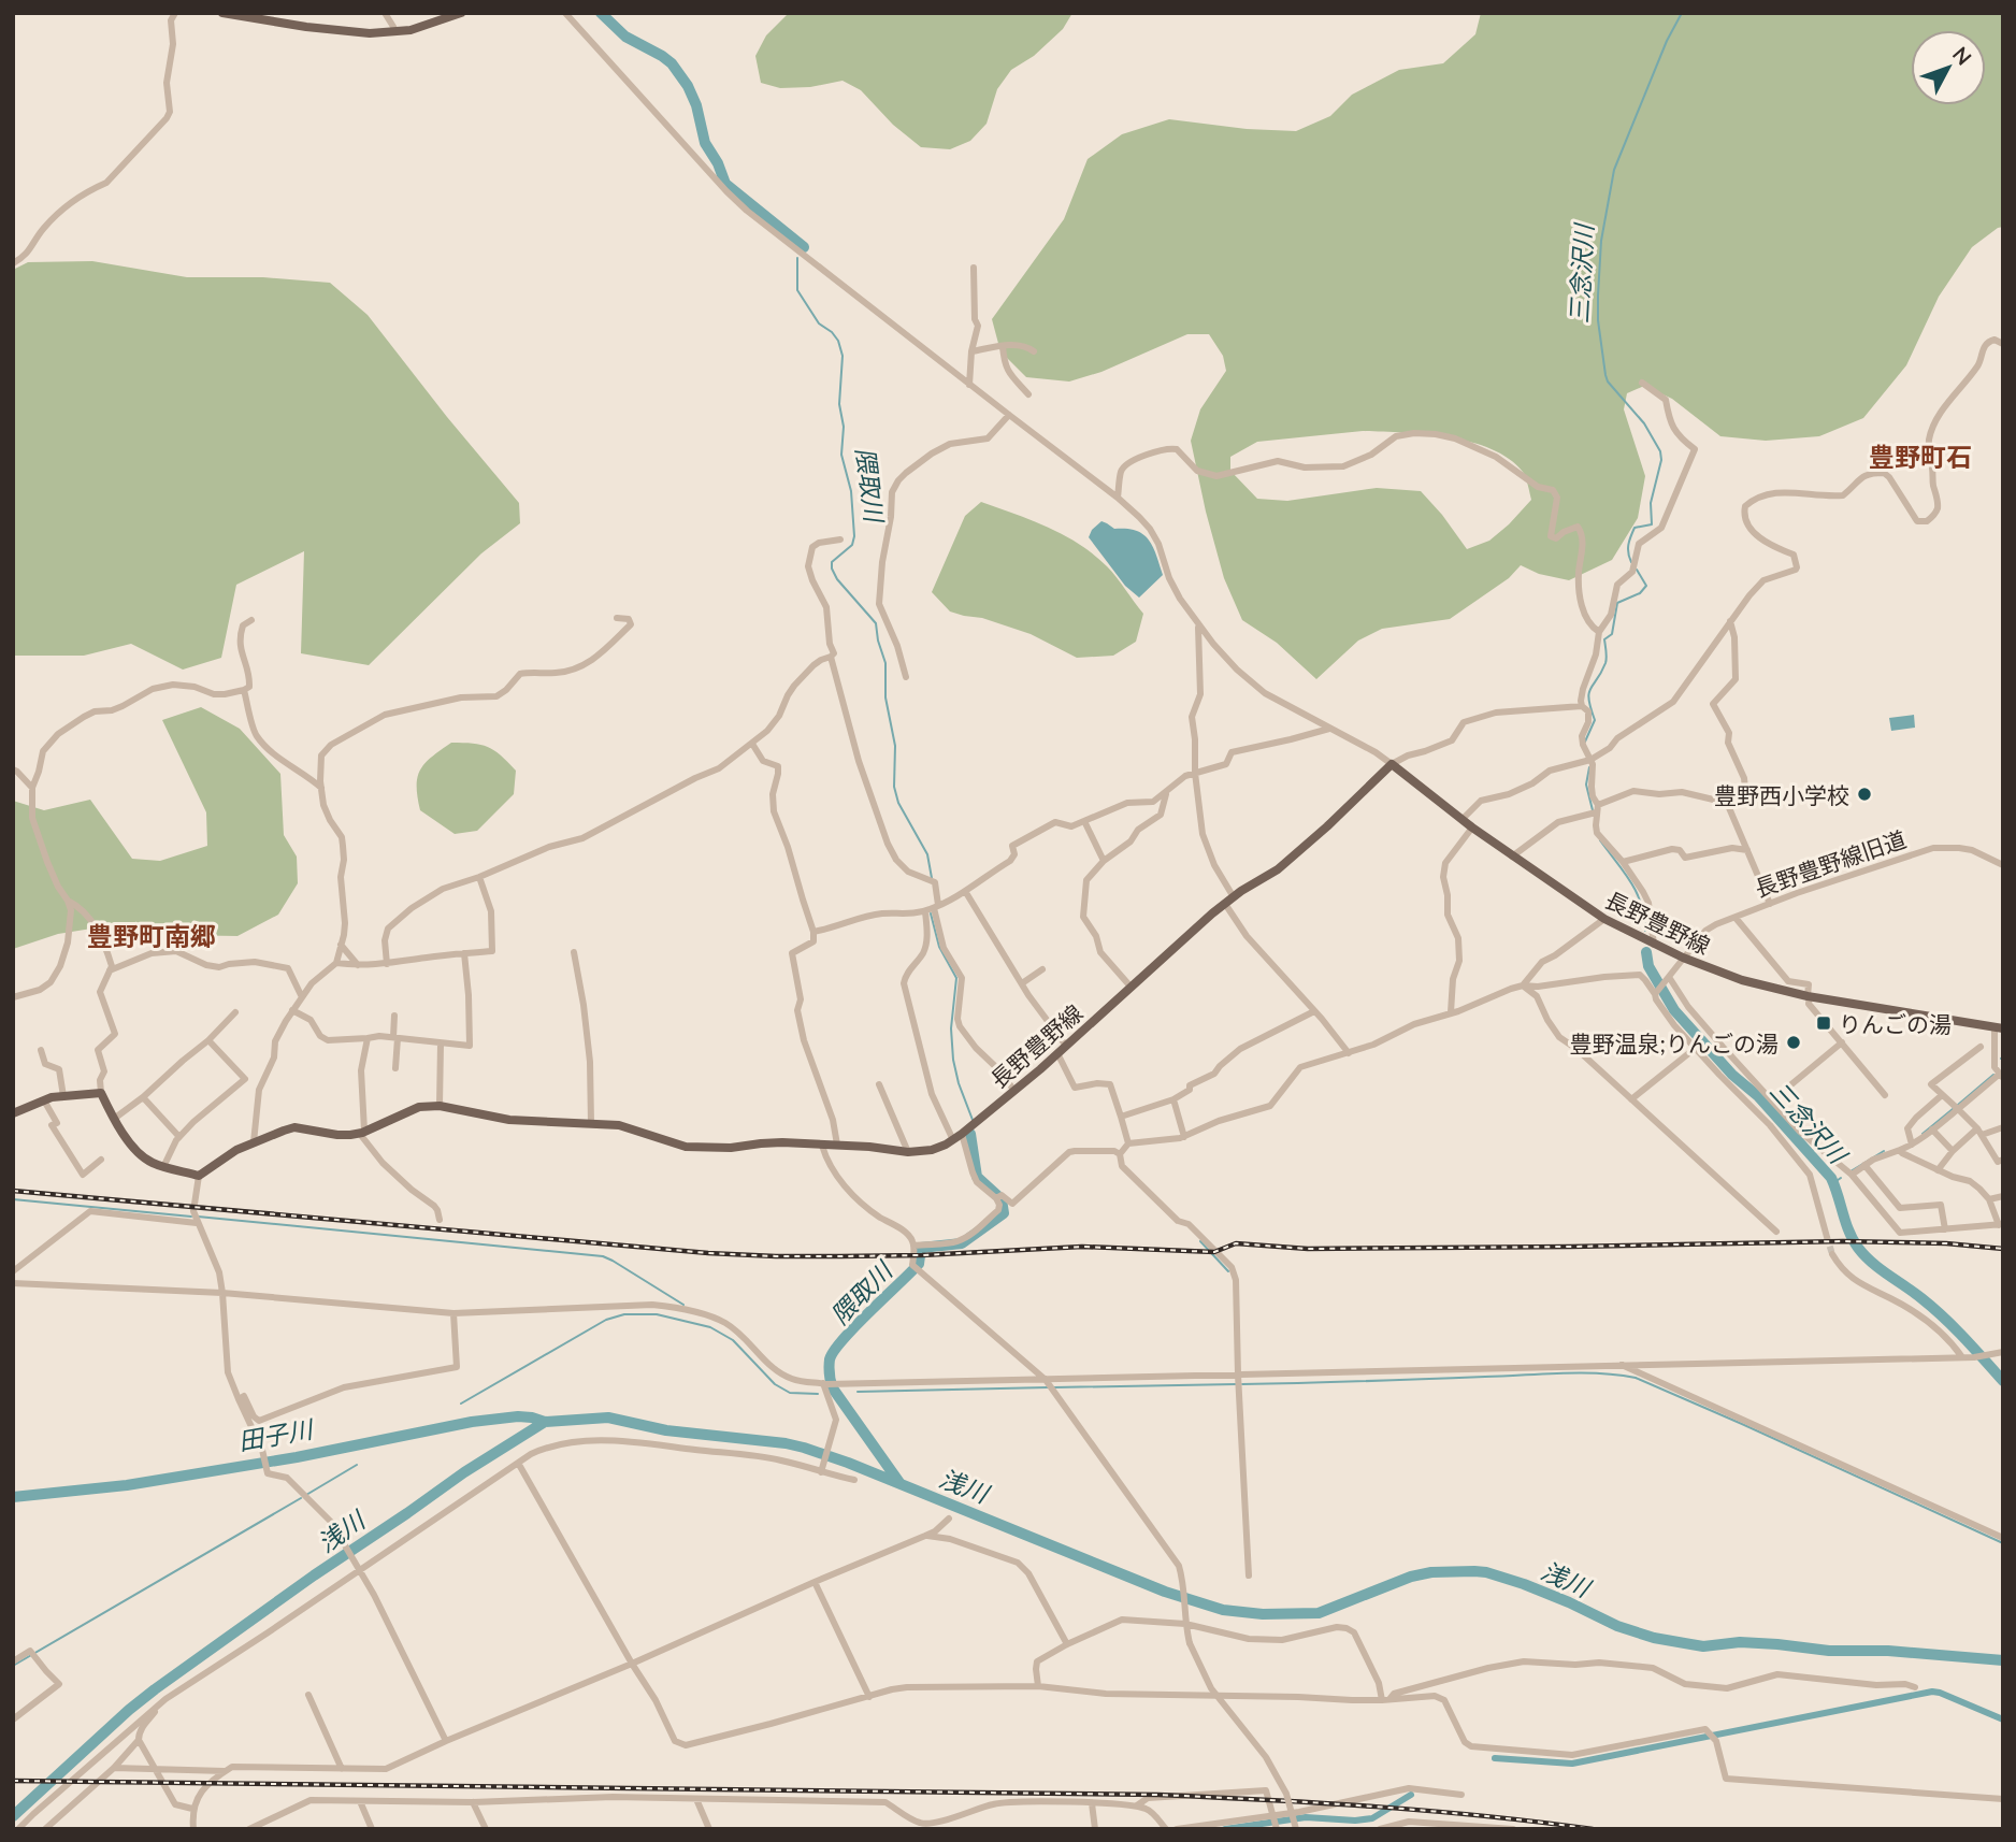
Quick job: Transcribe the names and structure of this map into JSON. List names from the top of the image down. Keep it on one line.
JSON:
{"streets":{"main road":["長野豊野線"],"street":["長野豊野線旧道"]},"crossings":[["長野豊野線旧道","長野豊野線"]],"districts":["豊野町石","豊野町南郷"],"water":["三念沢川","隈取川","田子川","浅川"],"places":{"other":["豊野西小学校","豊野温泉;りんごの湯"],"transit":["りんごの湯"]},"north":"top right"}
